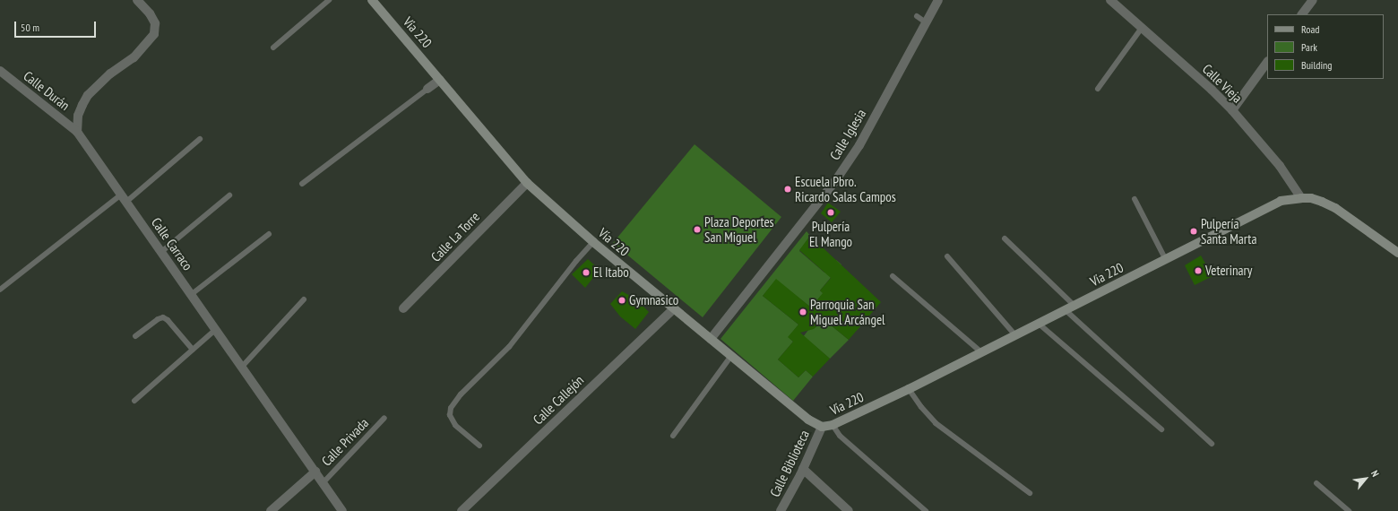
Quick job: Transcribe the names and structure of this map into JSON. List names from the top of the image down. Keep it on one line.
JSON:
{"streets":{"main road":["Vía 220"],"street":["Calle Vieja","Calle Durán","Calle Iglesia","Calle La Torre","Calle Carraco","Calle Callejón","Calle Biblioteca"],"lane":["Calle Privada"]},"crossings":[["Vía 220","Calle Vieja"],["Vía 220","Calle Iglesia"],["Vía 220","Calle La Torre"],["Vía 220","Calle Callejón"],["Vía 220","Calle Biblioteca"],["Calle Durán","Calle Carraco"],["Calle Carraco","Calle Privada"]],"places":["Escuela Pbro. Ricardo Salas Campos","Pulpería El Mango","Plaza Deportes San Miguel","Pulpería Santa Marta","Veterinary","El Itabo","Gymnasico","Parroquia San Miguel Arcángel"],"legend":["Road","Park","Building"],"scale_bar":"50 m","north":"top right"}
